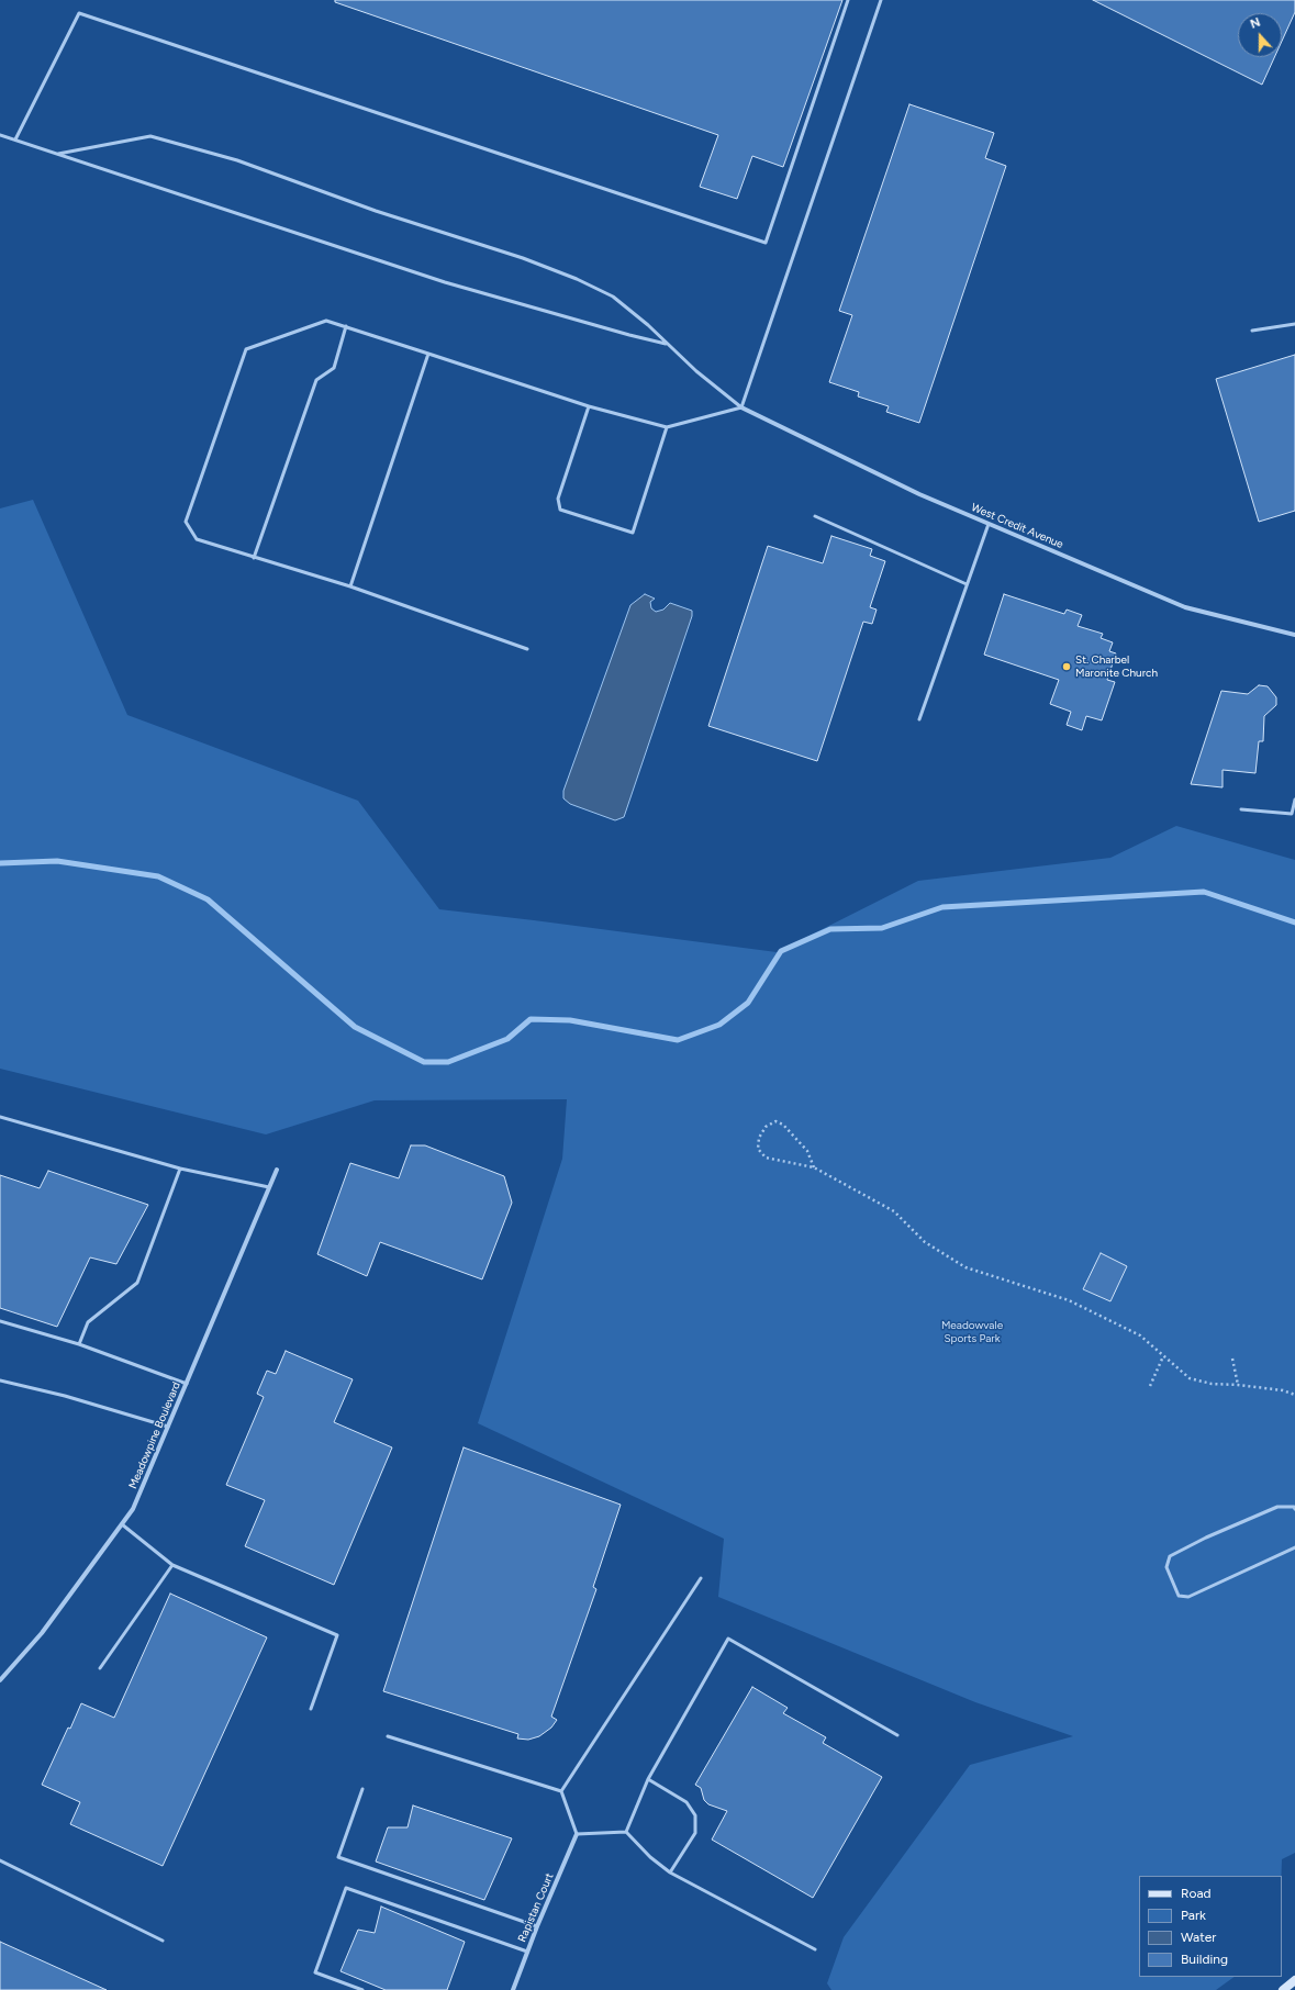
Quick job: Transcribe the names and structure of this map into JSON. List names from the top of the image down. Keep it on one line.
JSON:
{"streets":{"street":["West Credit Avenue","Meadowpine Boulevard","Rapistan Court"]},"parks":["Meadowvale Sports Park"],"places":["St. Charbel Maronite Church"],"legend":["Road","Park","Water","Building"],"north":"top"}
